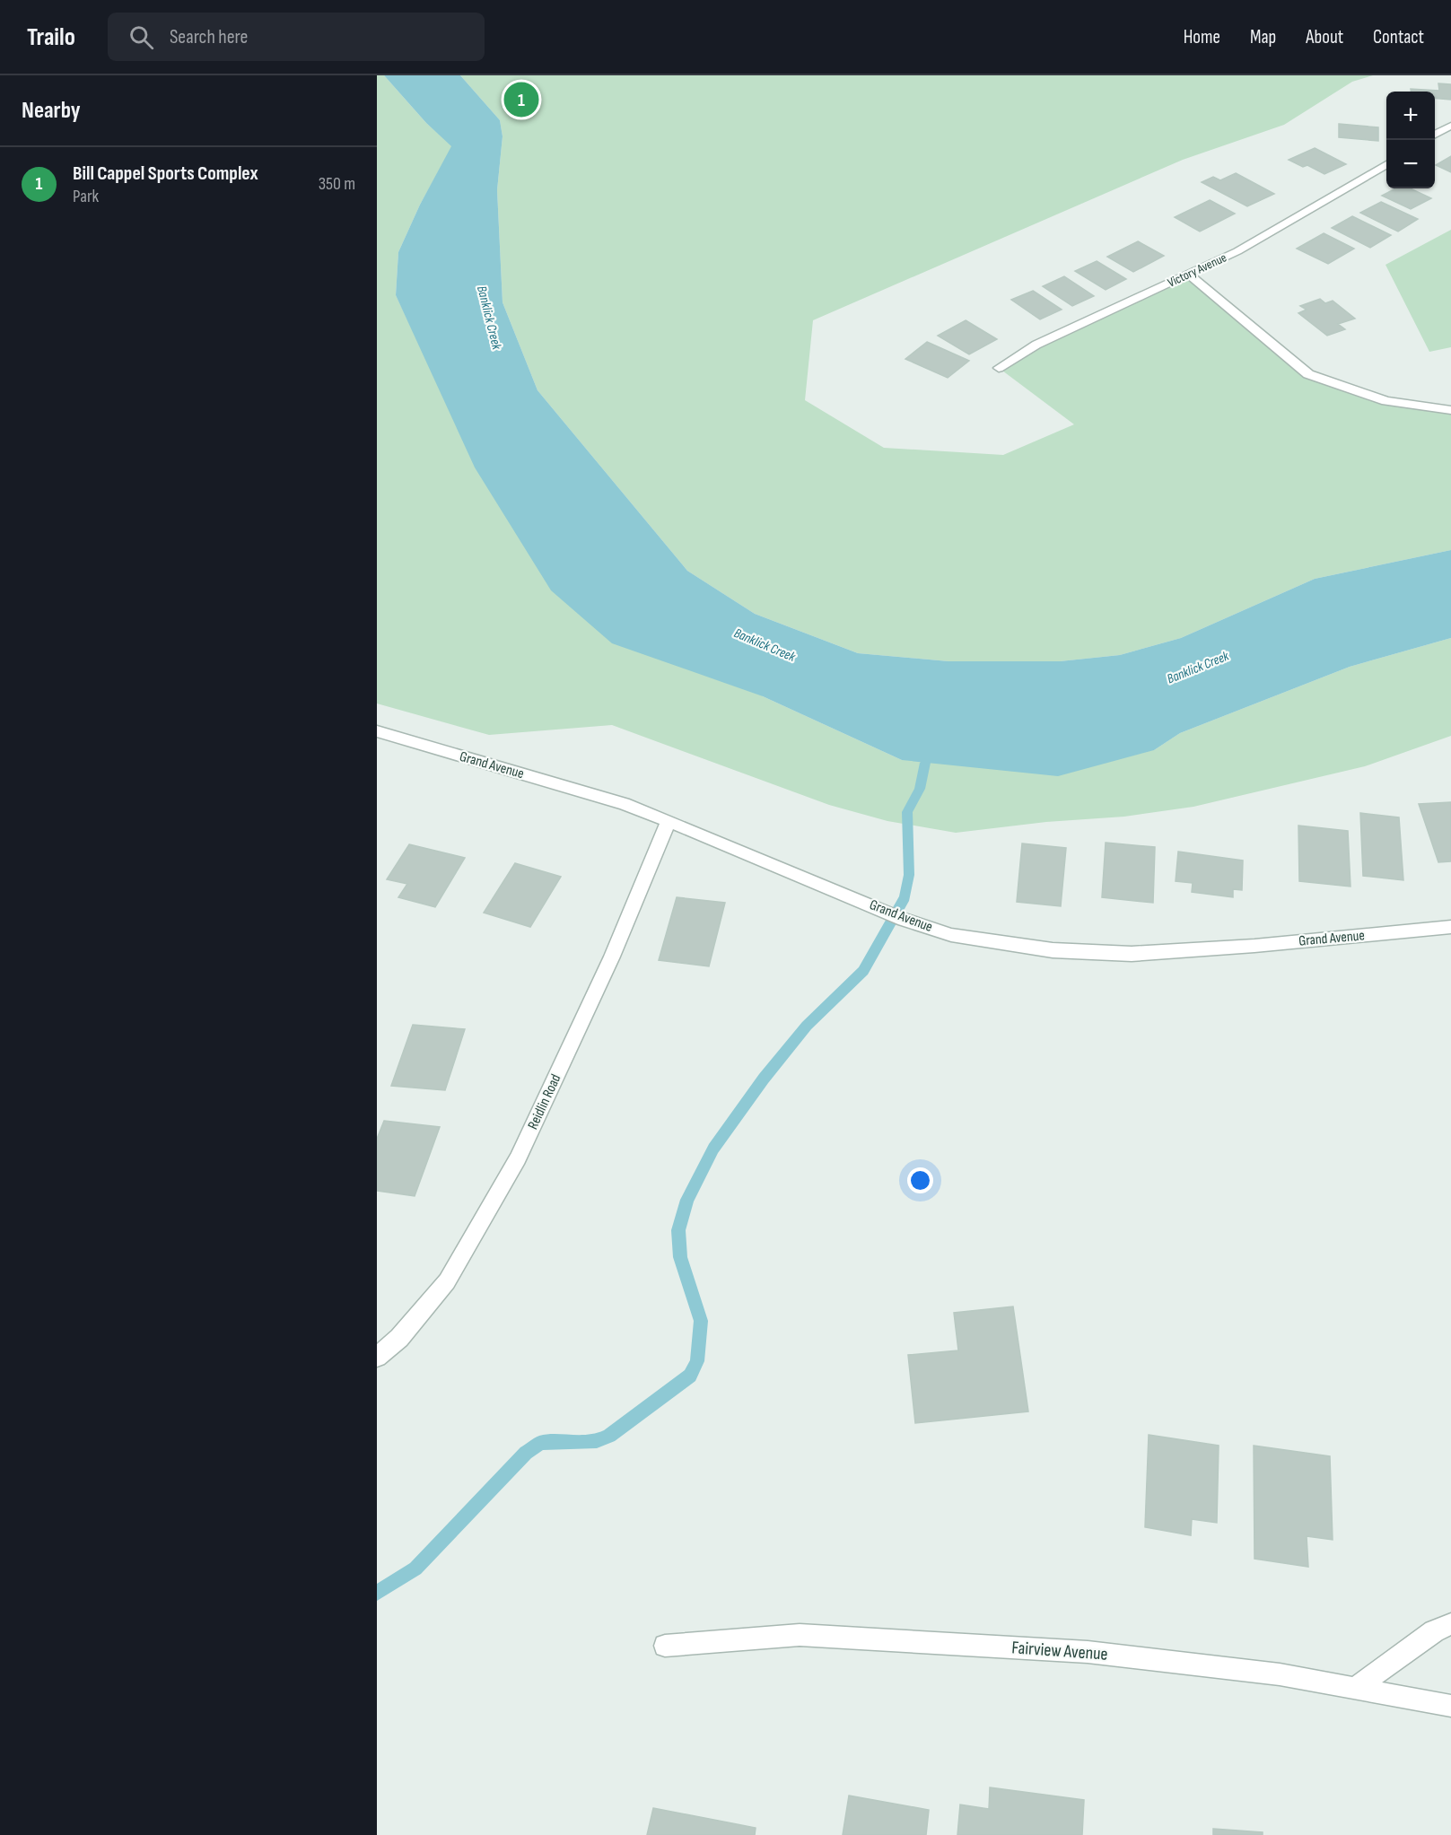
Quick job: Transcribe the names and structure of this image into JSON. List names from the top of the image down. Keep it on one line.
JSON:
{"streets":{"street":["Victory Avenue","Grand Avenue","Reidlin Road","Fairview Avenue"]},"crossings":[["Grand Avenue","Reidlin Road"]],"water":["Banklick Creek"],"page":{"header":"Trailo","search":"Search here","nav":["Home","Map","About","Contact"],"heading":"Nearby","pins":"1","map_buttons":["+","−"],"list":[{"mark":"1","name":"Bill Cappel Sports Complex","note":"Park","value":"350 m"}]}}
